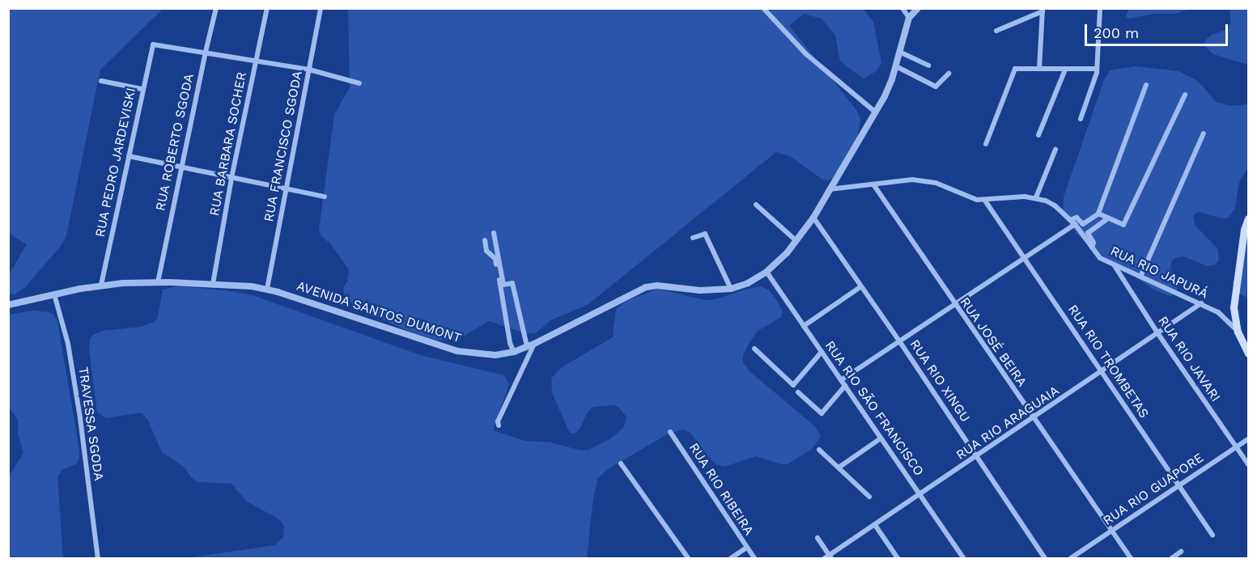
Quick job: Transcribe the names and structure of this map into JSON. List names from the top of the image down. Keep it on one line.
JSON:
{"streets":{"street":["RUA ROBERTO SGODA","RUA BARBARA SOCHER","RUA FRANCISCO SGODA","RUA PEDRO JARDEVISKI","RUA RIO JAPURÁ","AVENIDA SANTOS DUMONT","RUA JOSÉ BEIRA","RUA RIO JAVARI","RUA RIO TROMBETAS","RUA RIO XINGU","RUA RIO SÃO FRANCISCO","RUA RIO ARAGUAIA","TRAVESSA SGODA","RUA RIO RIBEIRA","RUA RIO GUAPORE"]},"crossings":[["RUA ROBERTO SGODA","RUA PEDRO JARDEVISKI"],["RUA ROBERTO SGODA","AVENIDA SANTOS DUMONT"],["RUA BARBARA SOCHER","AVENIDA SANTOS DUMONT"],["RUA FRANCISCO SGODA","AVENIDA SANTOS DUMONT"],["RUA PEDRO JARDEVISKI","AVENIDA SANTOS DUMONT"],["RUA RIO JAPURÁ","AVENIDA SANTOS DUMONT"],["RUA RIO JAPURÁ","RUA JOSÉ BEIRA"],["RUA RIO JAPURÁ","RUA RIO JAVARI"],["RUA RIO JAPURÁ","RUA RIO TROMBETAS"],["RUA RIO JAPURÁ","RUA RIO ARAGUAIA"],["AVENIDA SANTOS DUMONT","RUA RIO XINGU"],["AVENIDA SANTOS DUMONT","RUA RIO SÃO FRANCISCO"],["AVENIDA SANTOS DUMONT","TRAVESSA SGODA"],["RUA JOSÉ BEIRA","RUA RIO ARAGUAIA"],["RUA JOSÉ BEIRA","RUA RIO GUAPORE"],["RUA RIO JAVARI","RUA RIO ARAGUAIA"],["RUA RIO JAVARI","RUA RIO GUAPORE"],["RUA RIO TROMBETAS","RUA RIO ARAGUAIA"],["RUA RIO TROMBETAS","RUA RIO GUAPORE"],["RUA RIO XINGU","RUA RIO ARAGUAIA"],["RUA RIO SÃO FRANCISCO","RUA RIO ARAGUAIA"]],"scale_bar":"200 m"}
